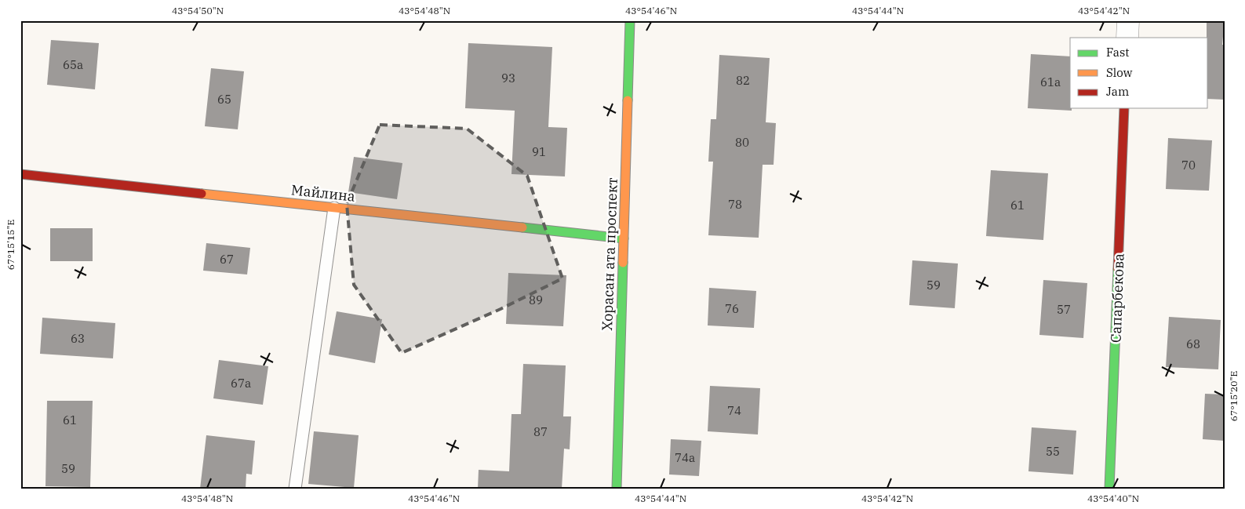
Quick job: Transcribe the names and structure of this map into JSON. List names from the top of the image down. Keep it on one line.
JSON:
{"streets":{"street":["Майлина","Хорасан ата проспект","Сапарбекова"]},"crossings":[["Майлина","Хорасан ата проспект"]],"house_numbers":["65а","93","82","61а","65","80","91","70","78","61","67","59","89","76","57","63","68","67а","74","61","87","55","74а","59"],"legend":["Fast","Slow","Jam"],"coordinates":["43°54'50\"N","43°54'48\"N","43°54'46\"N","43°54'44\"N","43°54'42\"N","67°15'15\"E","67°15'20\"E","43°54'40\"N"]}
